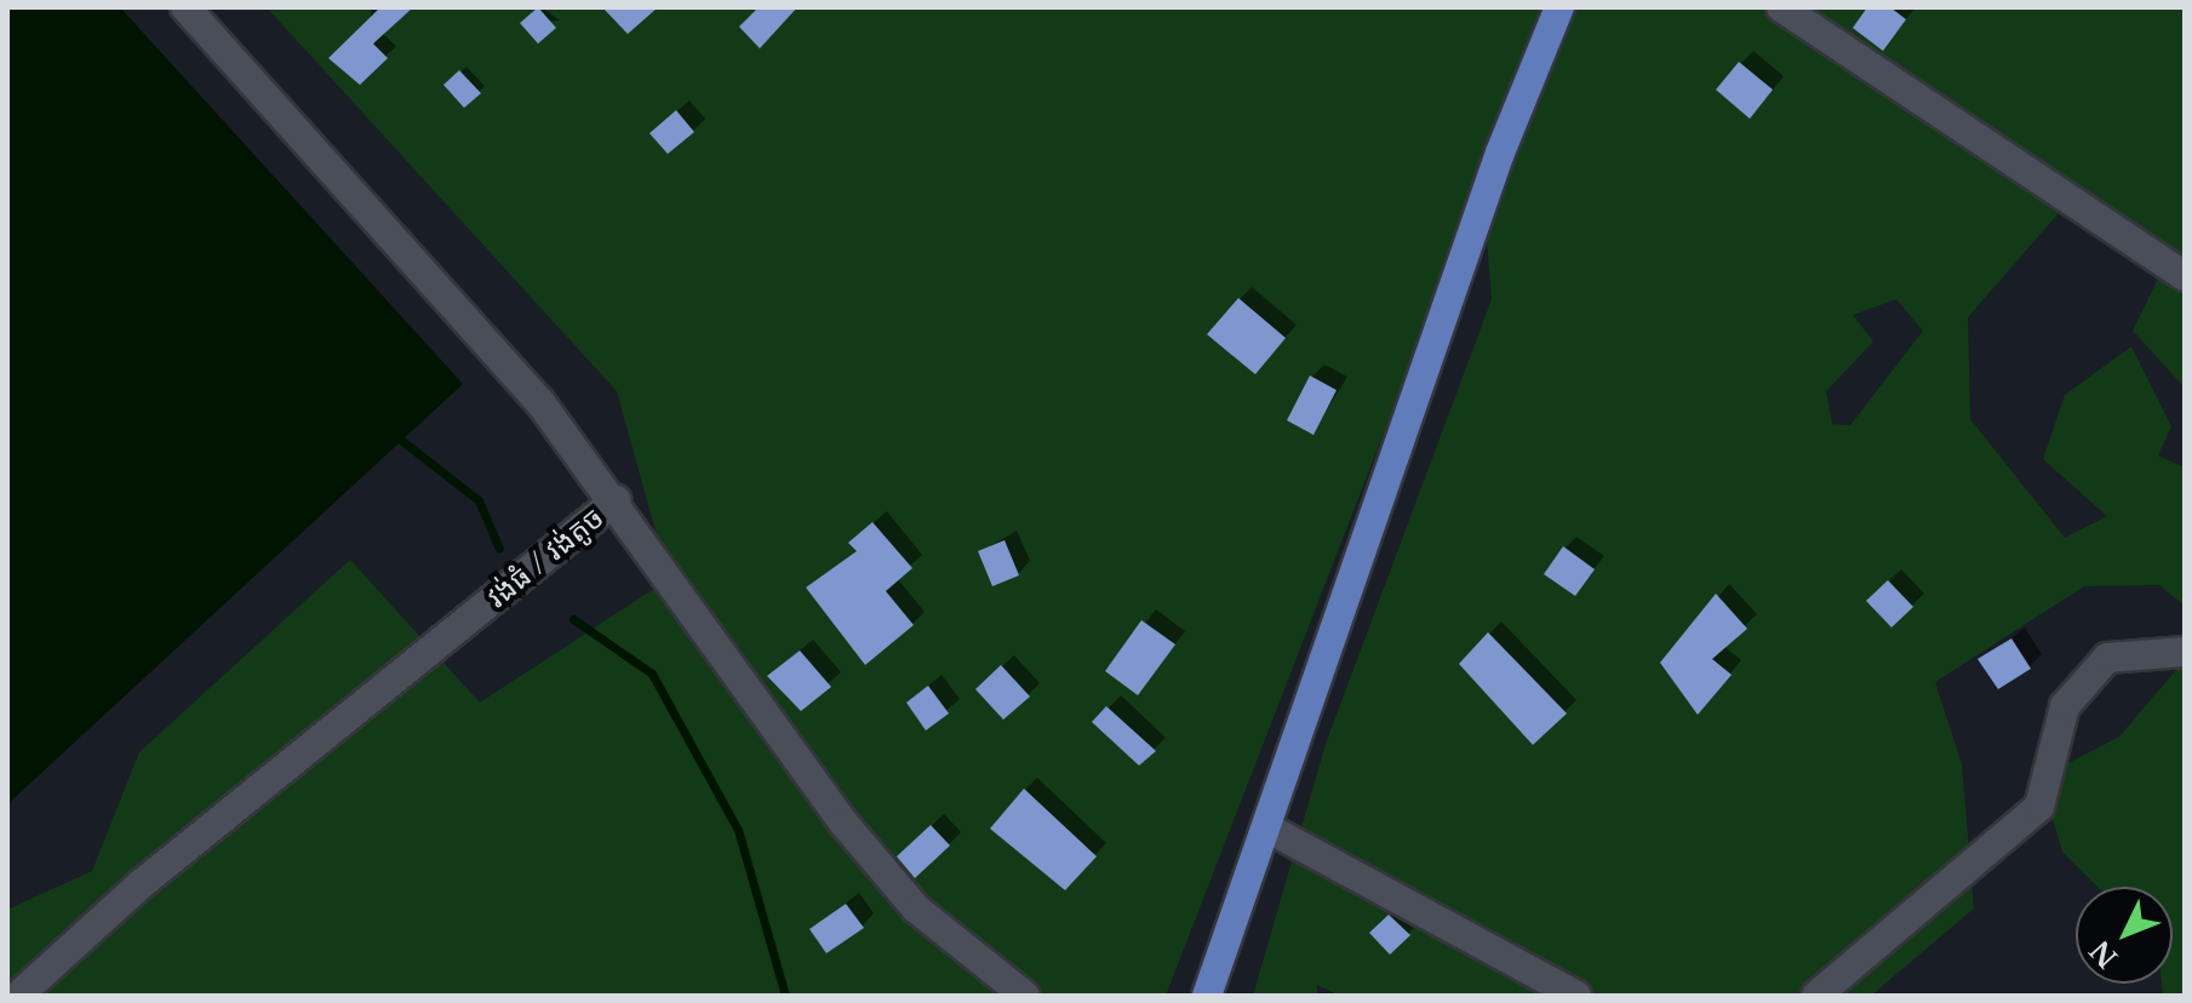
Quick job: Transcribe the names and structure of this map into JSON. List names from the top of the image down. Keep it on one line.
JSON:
{"streets":{"street":["វង់ធំ / វង់តូច"]},"north":"bottom left"}
